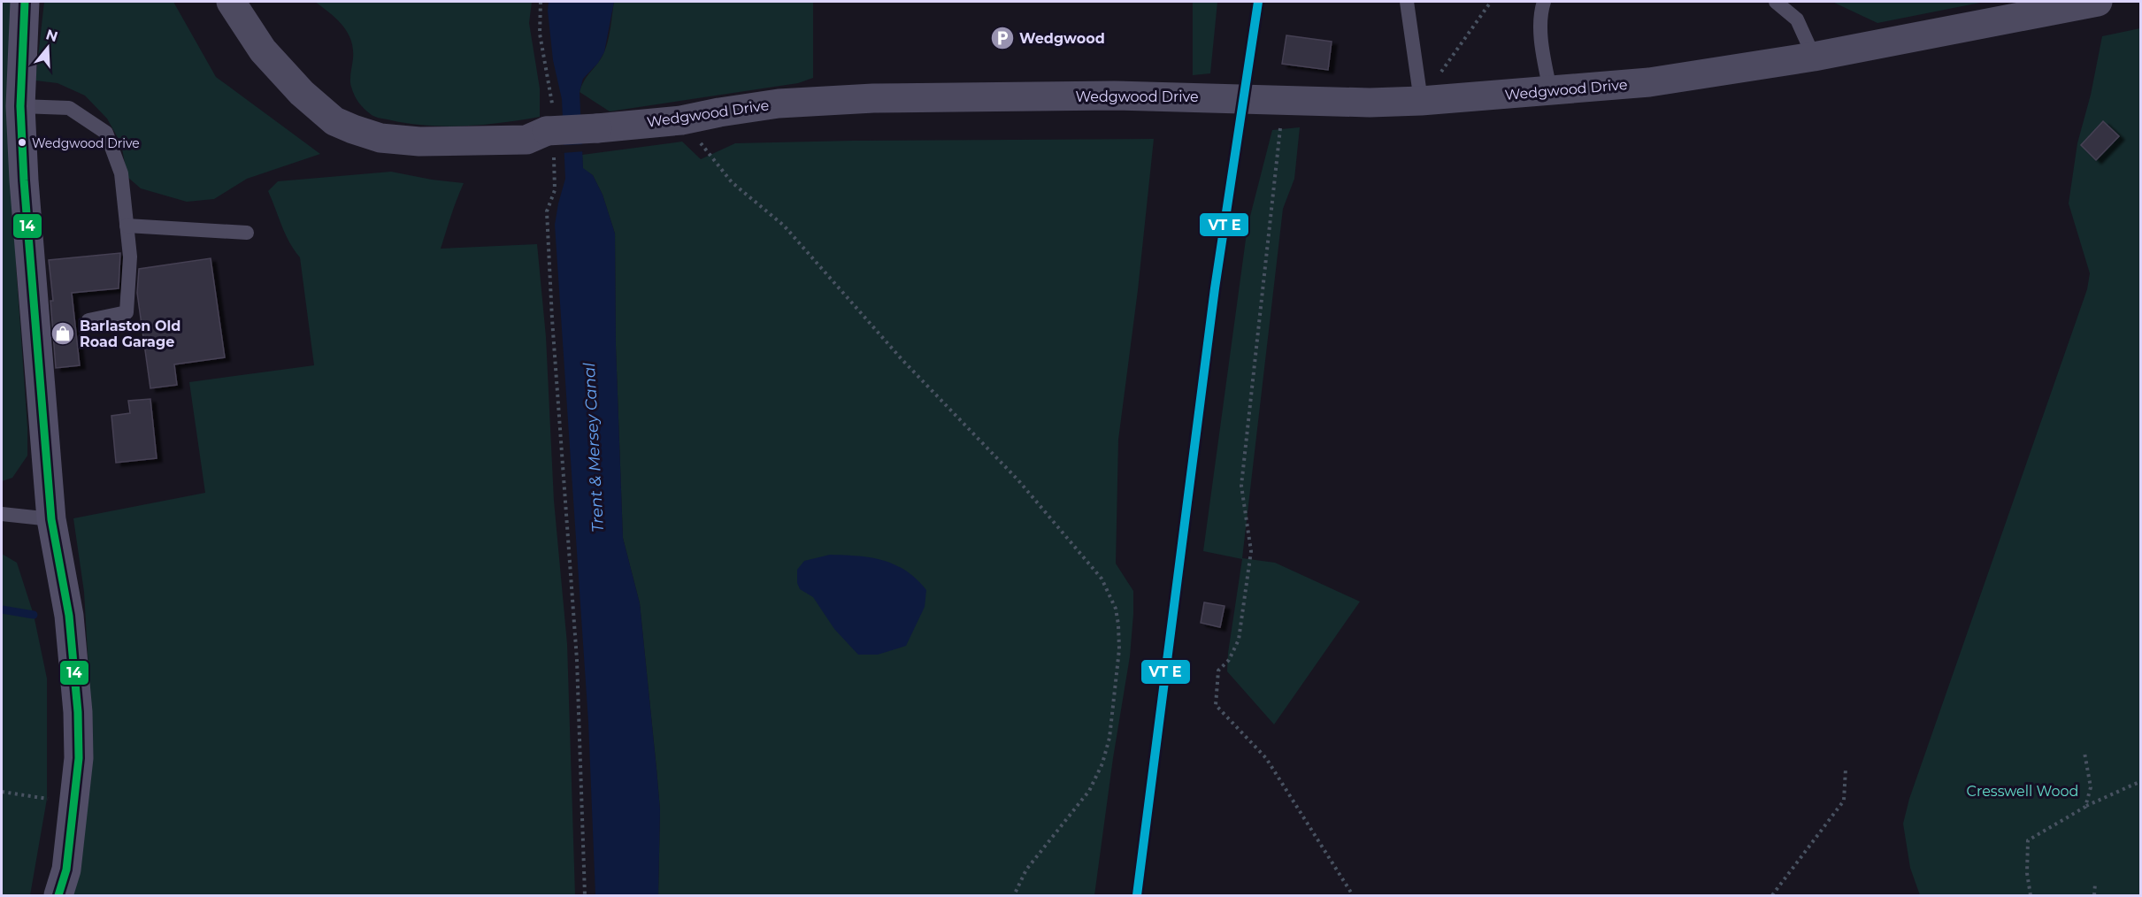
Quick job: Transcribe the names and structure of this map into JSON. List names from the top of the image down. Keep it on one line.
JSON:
{"streets":{"street":["Wedgwood Drive"]},"water":["Trent & Mersey Canal"],"parks":["Cresswell Wood"],"places":{"parking":["Wedgwood"],"other":["Wedgwood Drive"],"shop":["Barlaston Old Road Garage"]},"lines":["transit line 14"],"north":"top"}
